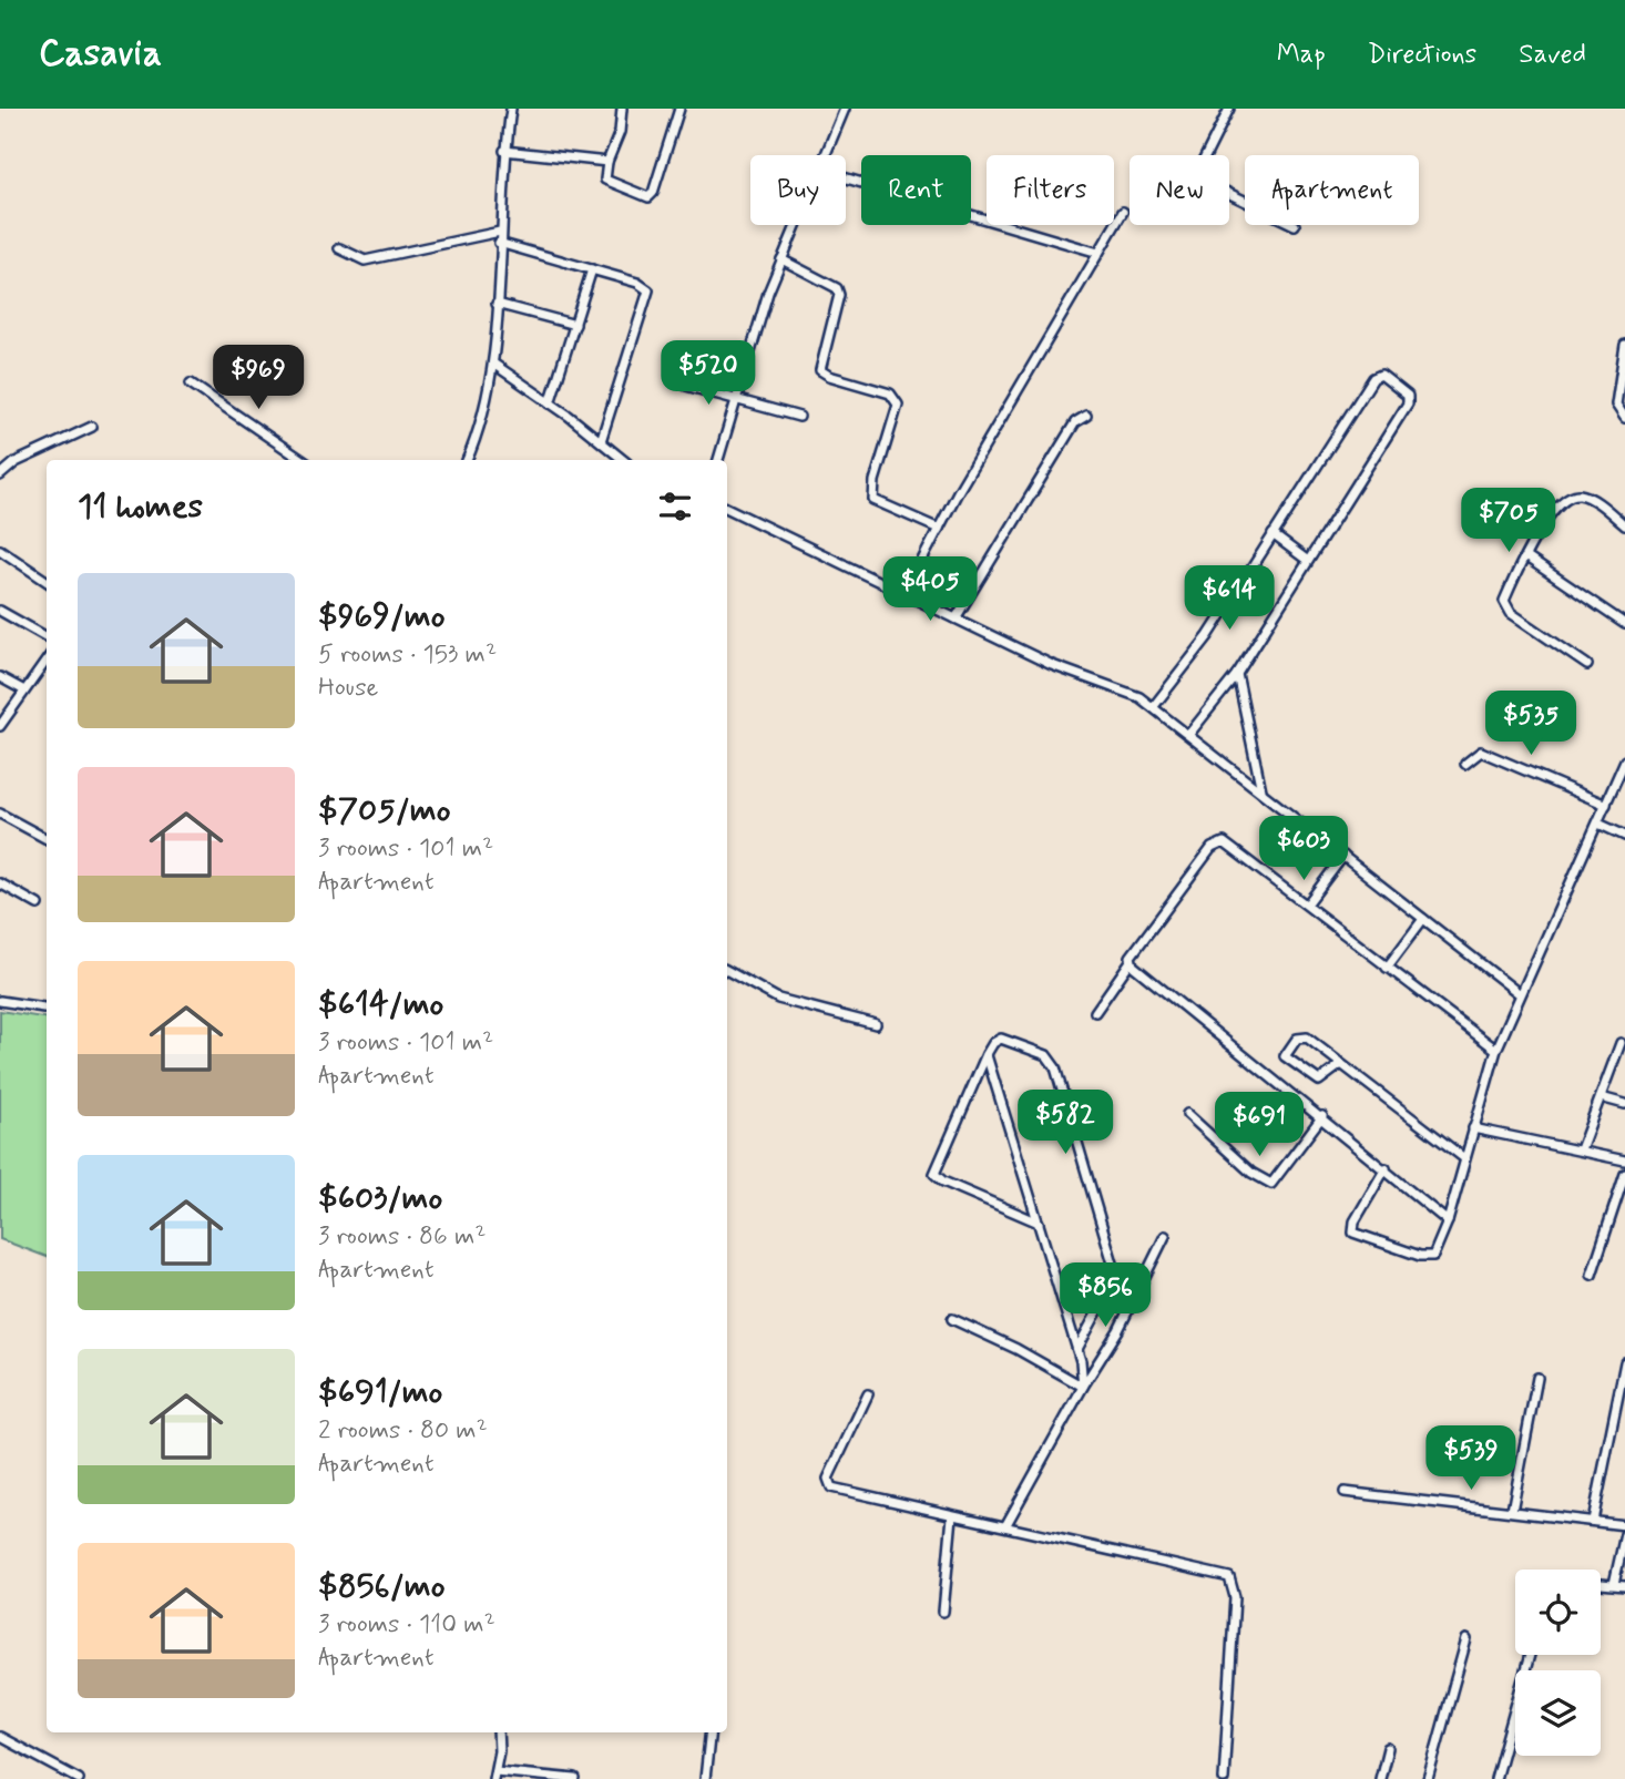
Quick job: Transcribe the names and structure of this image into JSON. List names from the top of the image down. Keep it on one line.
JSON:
{"page":{"header":"Casavia","nav":["Map","Directions","Saved"],"chip":["Buy","Rent","Filters","New","Apartment"],"price":["$520","$969","$705","$405","$614","$535","$603","$582","$691","$856","$539"],"heading":"11 homes","list":[{"name":"$969/mo","note":"5 rooms · 153 m² · House"},{"name":"$705/mo","note":"3 rooms · 101 m² · Apartment"},{"name":"$614/mo","note":"3 rooms · 101 m² · Apartment"},{"name":"$603/mo","note":"3 rooms · 86 m² · Apartment"},{"name":"$691/mo","note":"2 rooms · 80 m² · Apartment"},{"name":"$856/mo","note":"3 rooms · 110 m² · Apartment"}]}}
